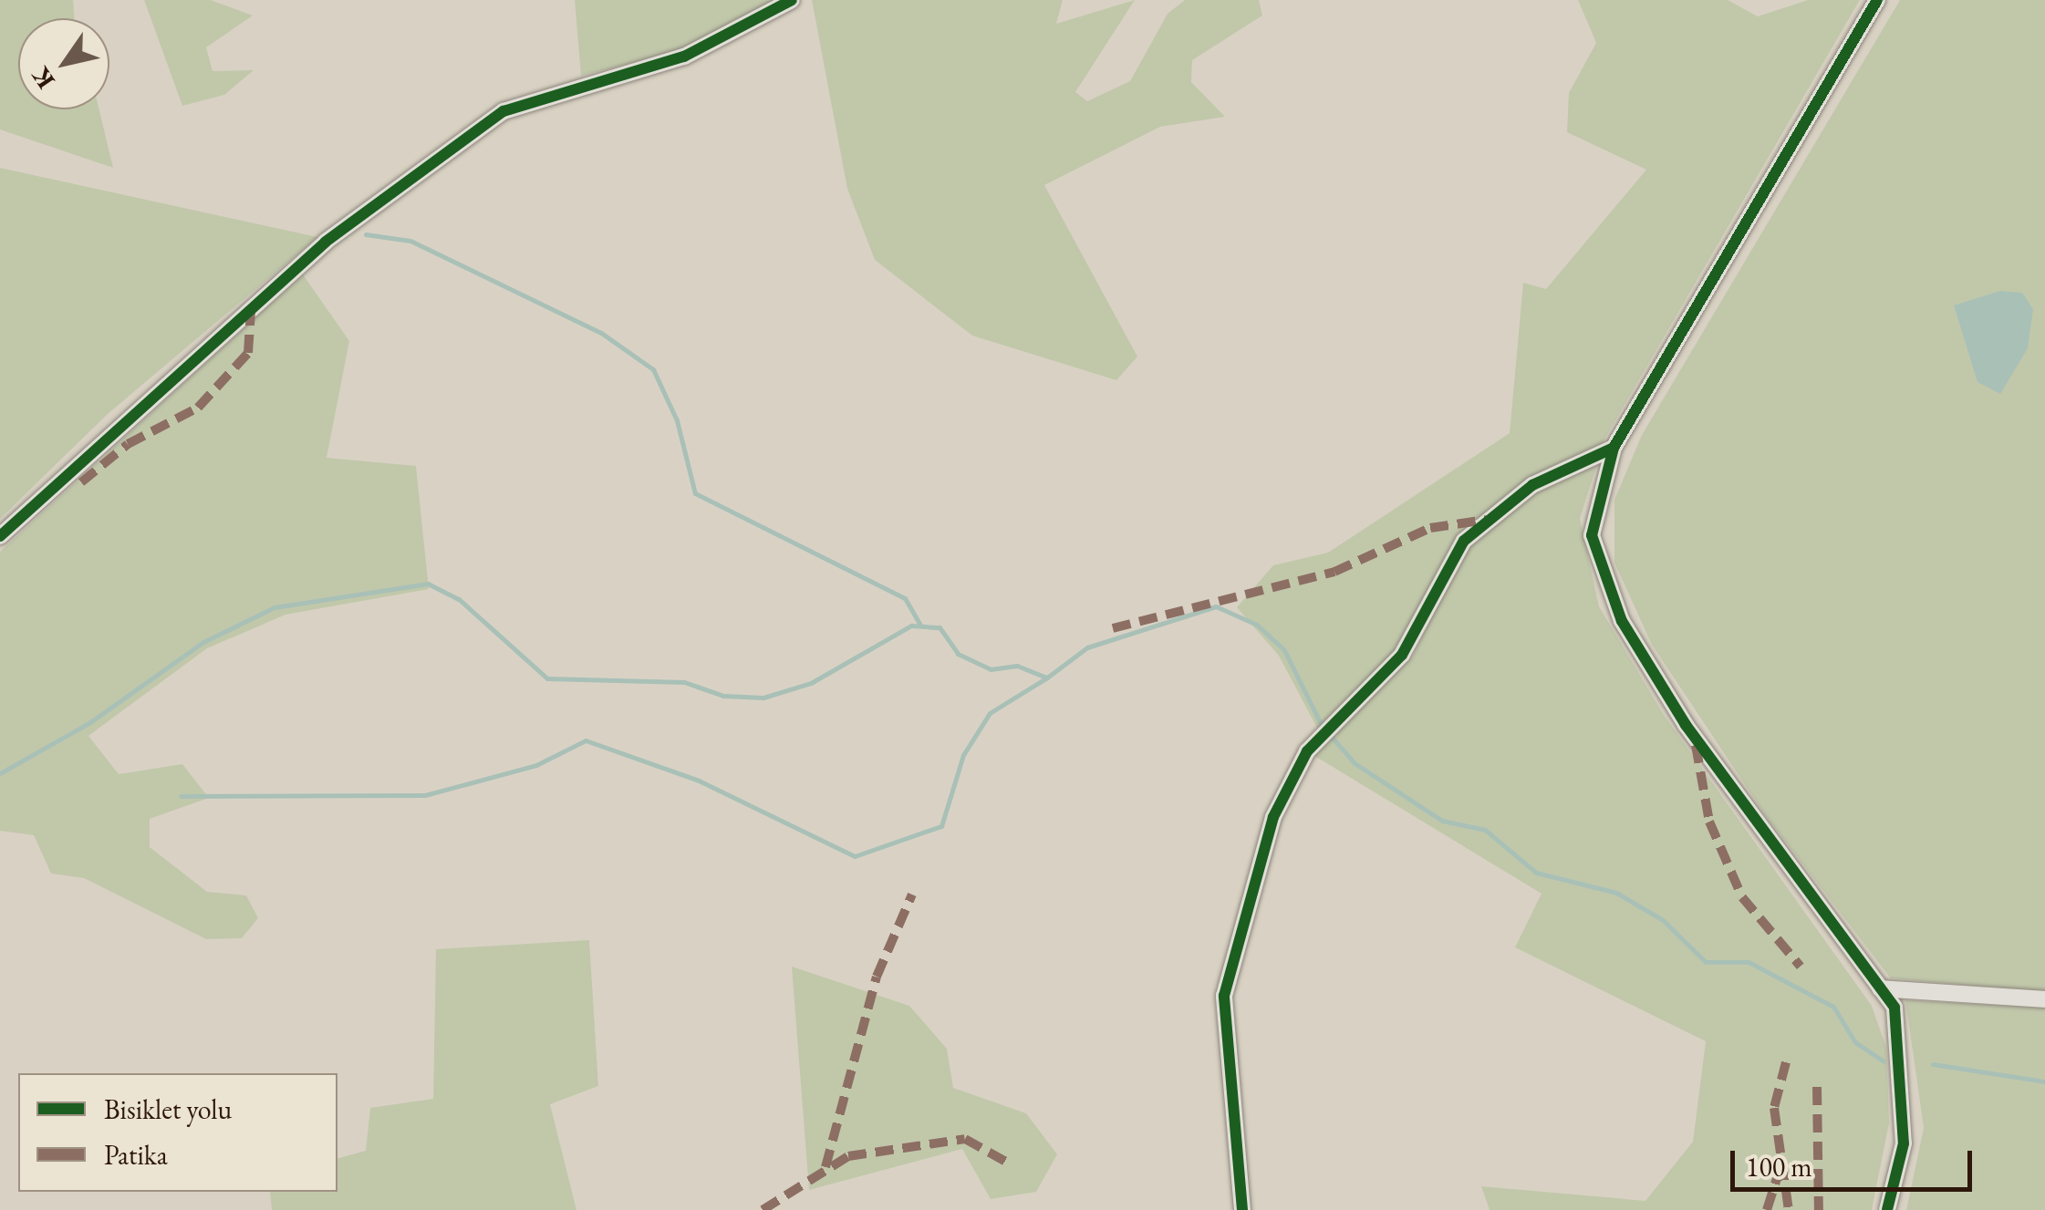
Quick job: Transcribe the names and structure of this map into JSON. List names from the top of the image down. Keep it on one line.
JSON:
{"legend":["Bisiklet yolu","Patika"],"scale_bar":"100 m","north":"bottom left"}
